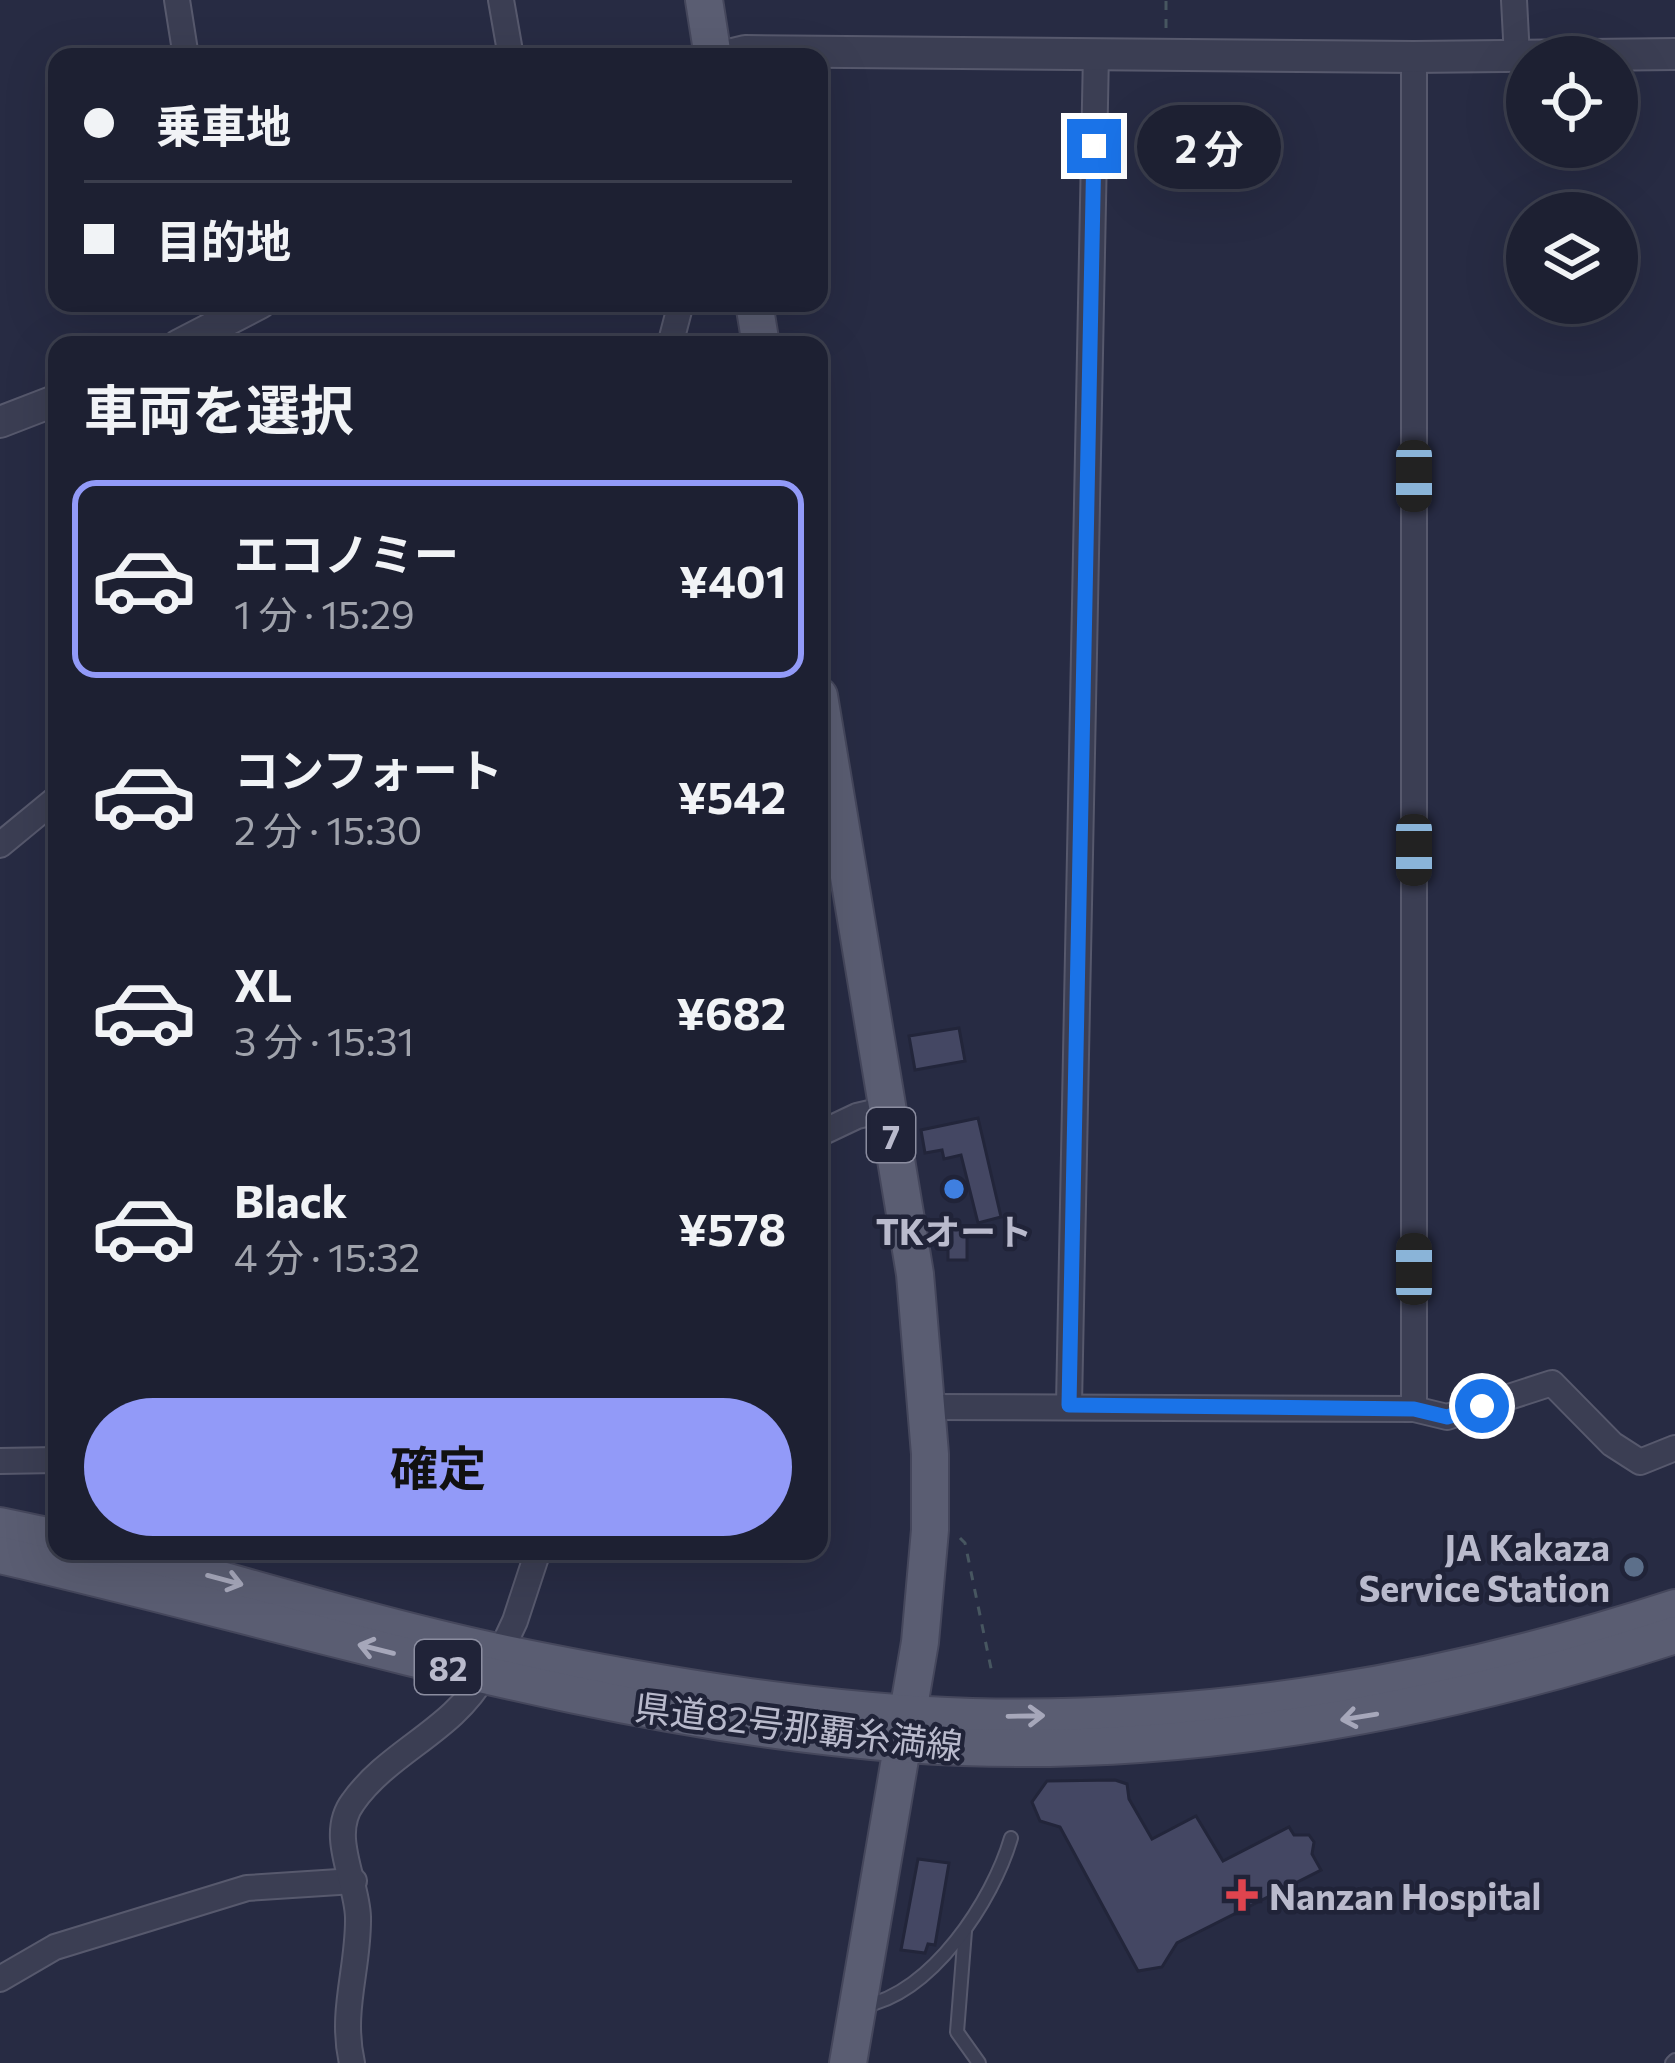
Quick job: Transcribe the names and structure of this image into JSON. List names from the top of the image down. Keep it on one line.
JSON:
{"streets":{"main road":["7","82","県道82号那覇糸満線"]},"crossings":[["7","県道82号那覇糸満線"]],"places":{"other":["TKオート","JA Kakaza Service Station"],"health":["Nanzan Hospital"]},"page":{"banner":["乗車地","目的地"],"bubble":"2 分","heading":"車両を選択","list":[{"name":"エコノミー","note":"1 分 · 15:29","value":"¥401"},{"name":"コンフォート","note":"2 分 · 15:30","value":"¥542"},{"name":"XL","note":"3 分 · 15:31","value":"¥682"},{"name":"Black","note":"4 分 · 15:32","value":"¥578"}],"buttons":"確定"}}
